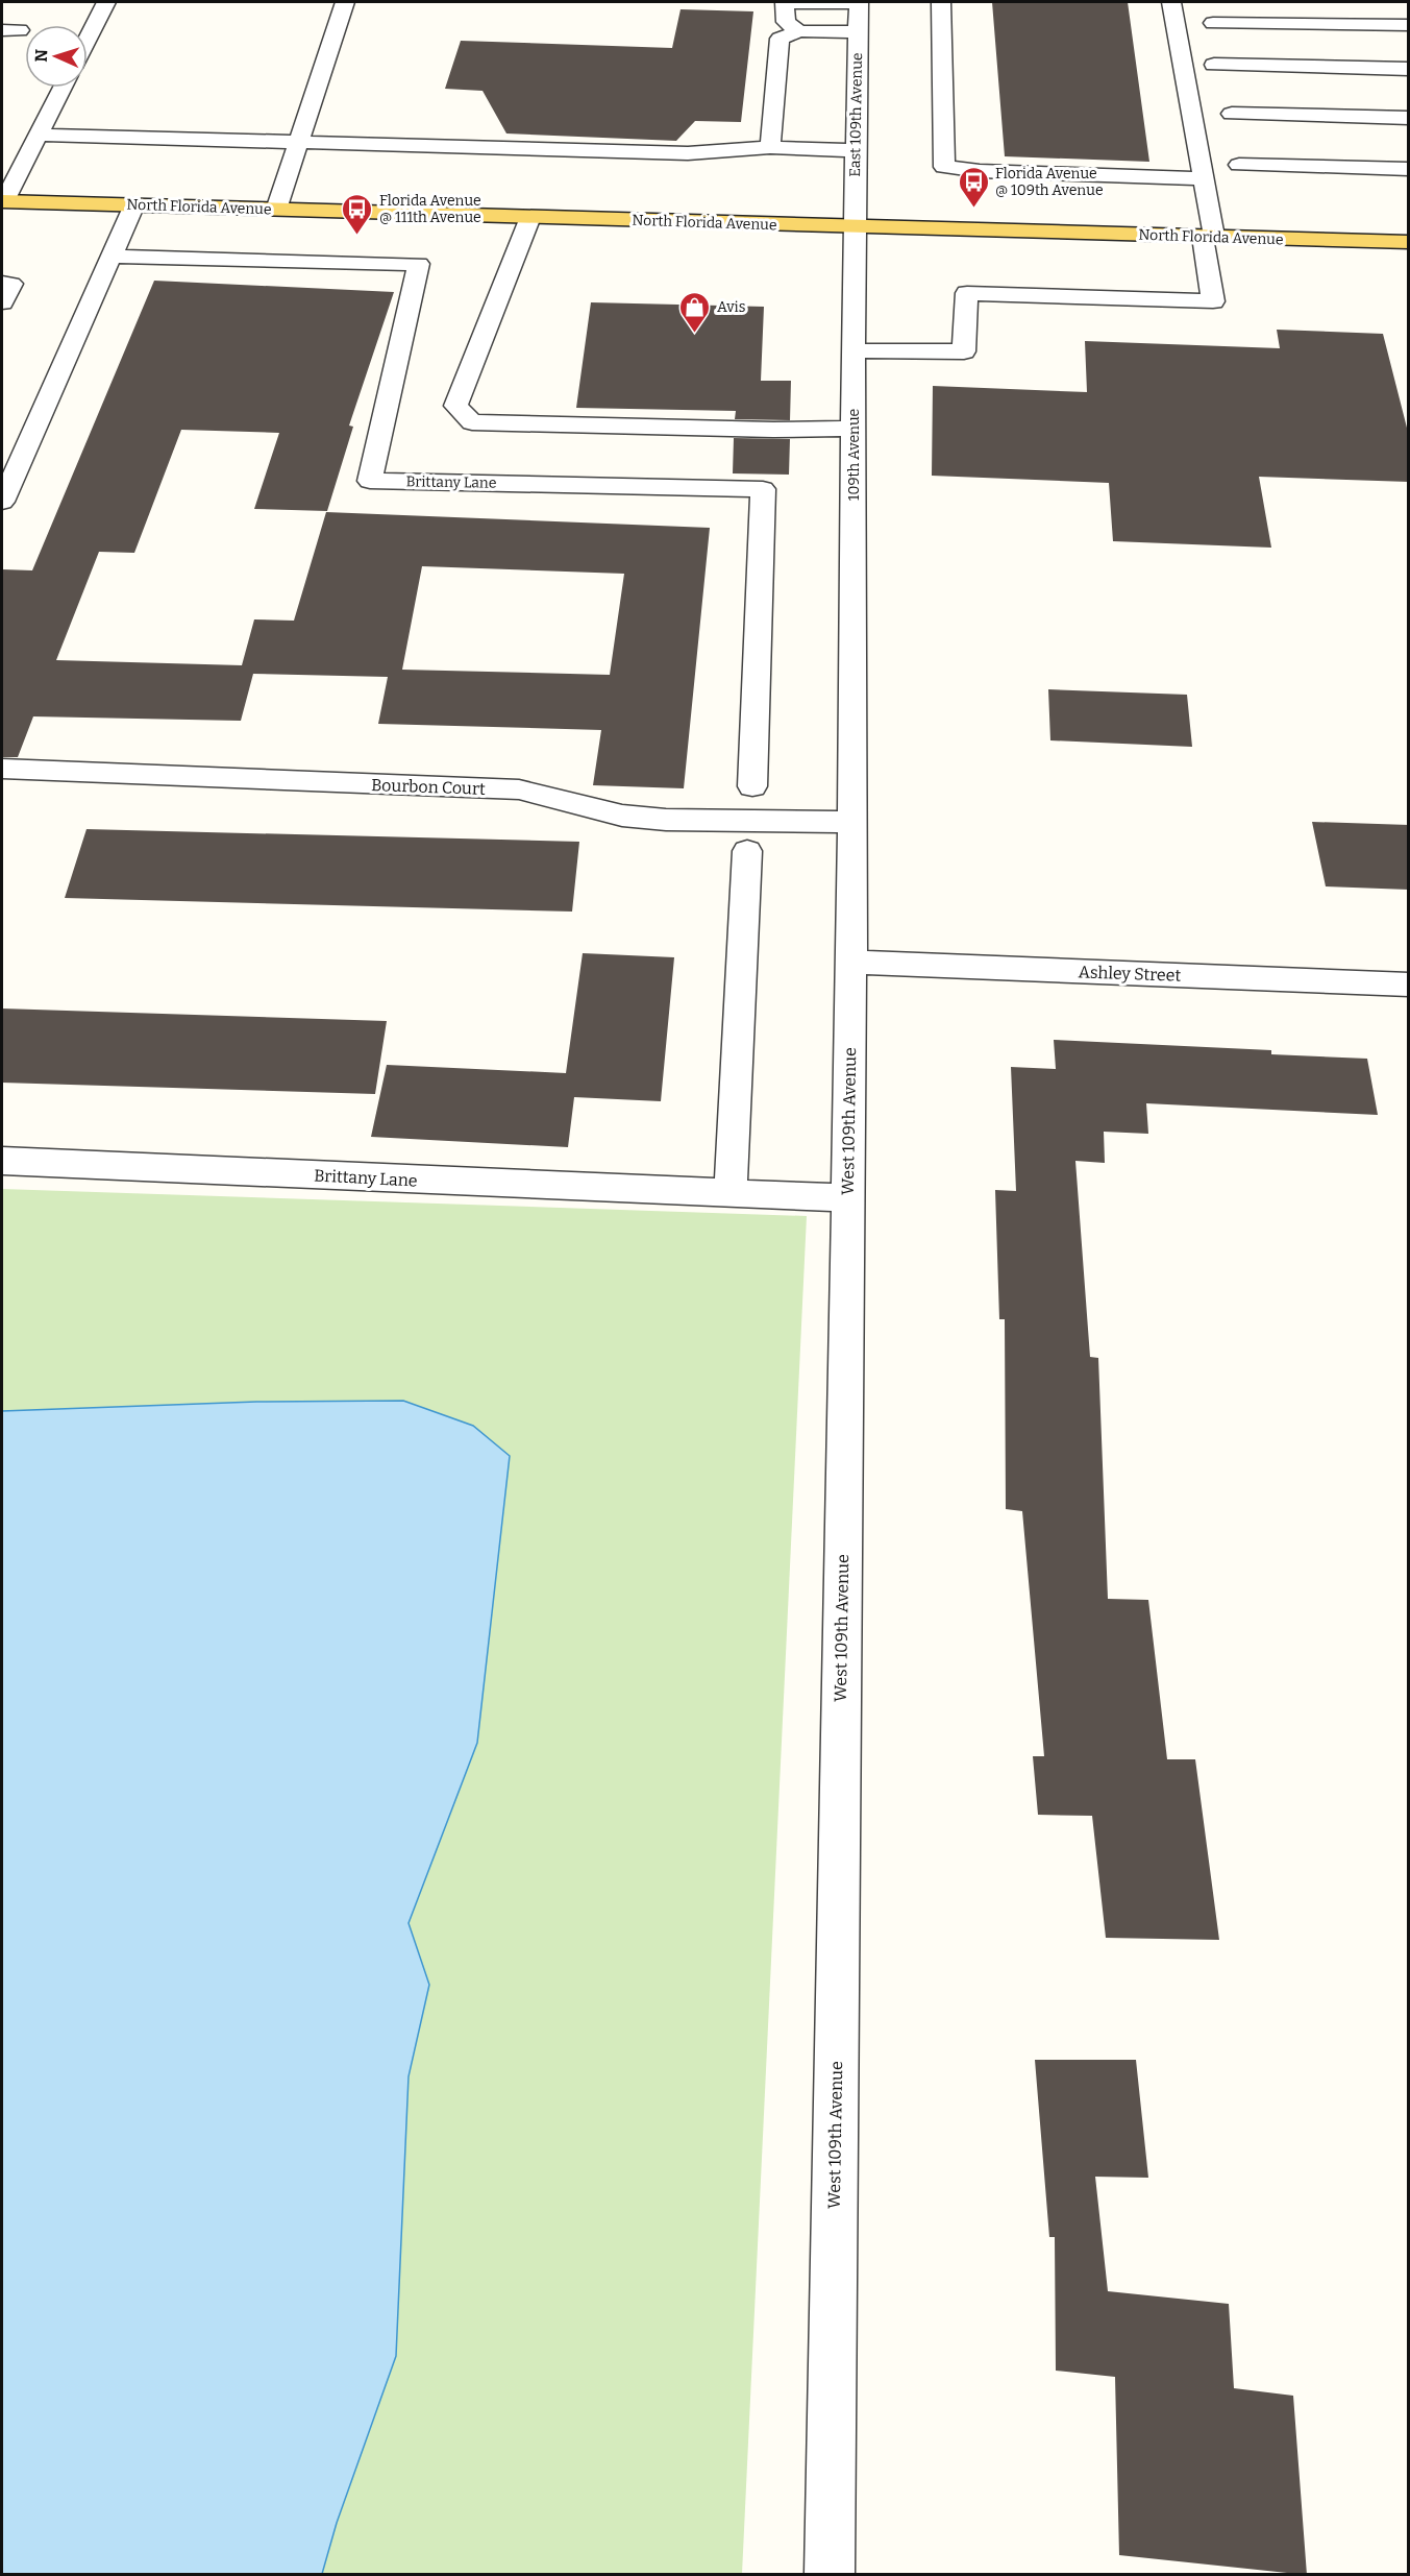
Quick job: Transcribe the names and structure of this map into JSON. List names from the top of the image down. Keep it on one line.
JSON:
{"streets":{"main road":["North Florida Avenue"],"street":["East 109th Avenue","109th Avenue","Brittany Lane","Bourbon Court","Ashley Street","West 109th Avenue"]},"crossings":[["East 109th Avenue","North Florida Avenue"],["East 109th Avenue","109th Avenue"],["North Florida Avenue","109th Avenue"],["109th Avenue","West 109th Avenue"],["Brittany Lane","West 109th Avenue"],["Bourbon Court","West 109th Avenue"],["Ashley Street","West 109th Avenue"]],"places":{"bus stop":["Florida Avenue @ 109th Avenue","Florida Avenue @ 111th Avenue"],"shop":["Avis"]},"north":"left"}
